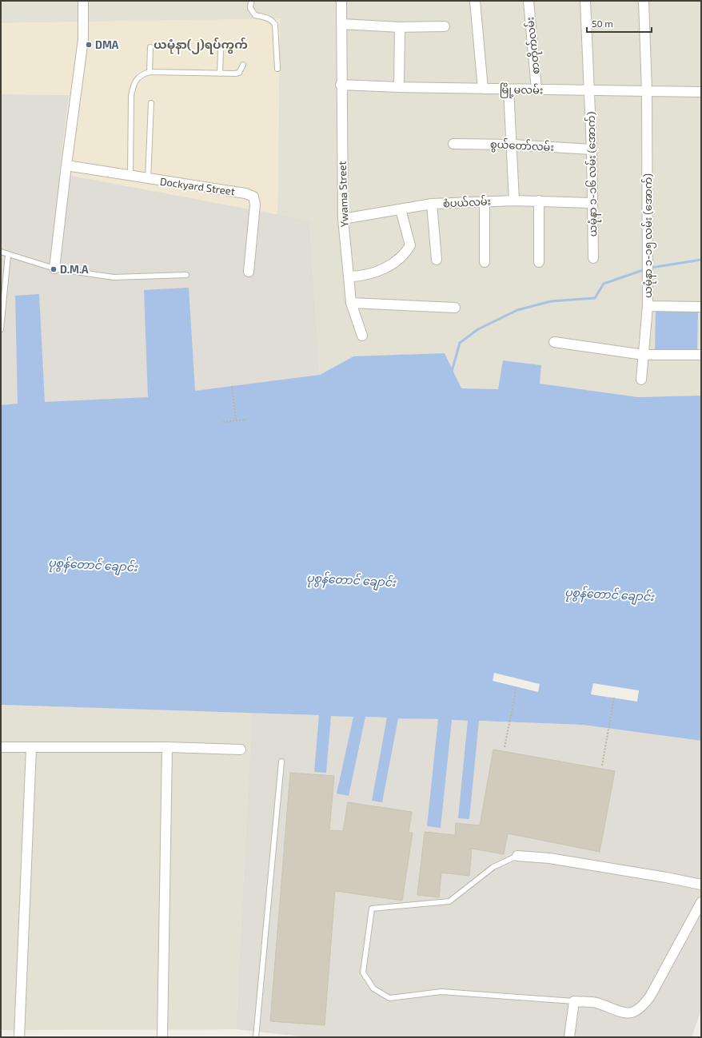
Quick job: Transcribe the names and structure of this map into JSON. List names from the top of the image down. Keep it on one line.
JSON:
{"streets":{"street":["စာတိုက်လမ်း","မြို့မလမ်း","စွယ်တော်လမ်း","ယမုံနာ ၁-၁၆ လမ်း (အောက်)","Dockyard Street","Ywama Street","စံပယ်လမ်း","ယမုံနာ ၁-၁၅ လမ်း (အောက်)"]},"crossings":[["စာတိုက်လမ်း","မြို့မလမ်း"],["မြို့မလမ်း","ယမုံနာ ၁-၁၆ လမ်း (အောက်)"],["မြို့မလမ်း","Ywama Street"],["မြို့မလမ်း","ယမုံနာ ၁-၁၅ လမ်း (အောက်)"],["စွယ်တော်လမ်း","ယမုံနာ ၁-၁၆ လမ်း (အောက်)"],["ယမုံနာ ၁-၁၆ လမ်း (အောက်)","စံပယ်လမ်း"],["Ywama Street","စံပယ်လမ်း"]],"districts":["ယမုံနာ(၂)ရပ်ကွက်"],"water":["ပုစွန်တောင် ချောင်း"],"places":["DMA","D.M.A"],"scale_bar":"50 m"}
